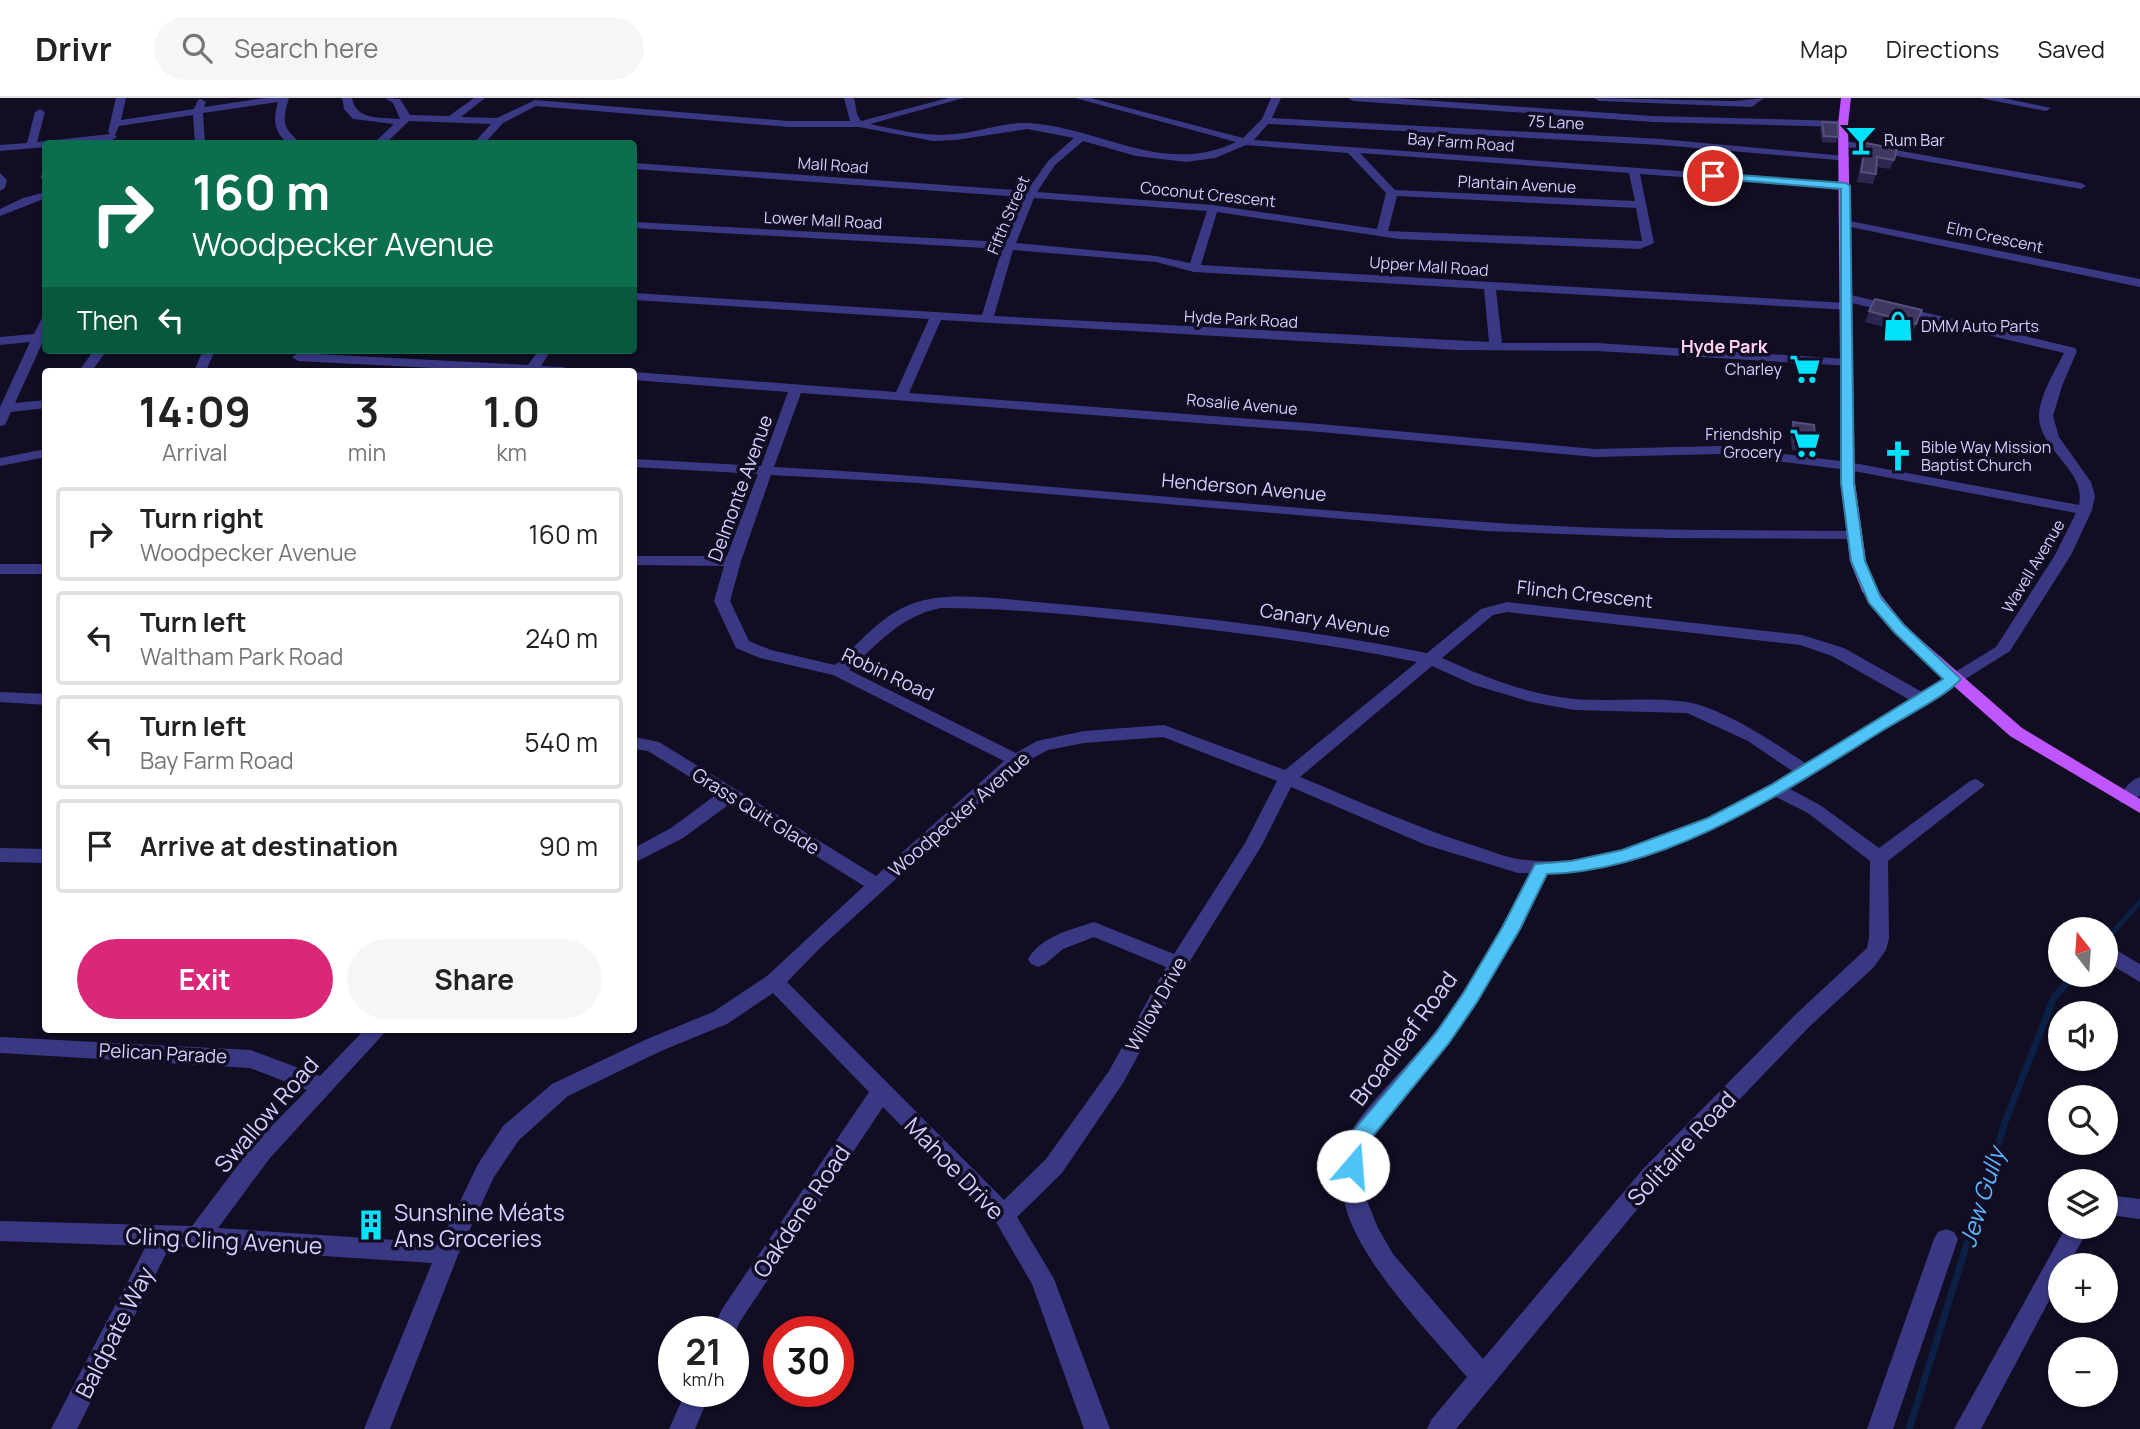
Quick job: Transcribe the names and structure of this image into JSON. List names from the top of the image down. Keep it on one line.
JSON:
{"streets":{"street":["75 Lane","Bay Farm Road","Mall Road","Plantain Avenue","Coconut Crescent","Fifth Street","Lower Mall Road","Elm Crescent","Upper Mall Road","Hyde Park Road","Rosalie Avenue","Henderson Avenue","Delmonte Avenue","Wavell Avenue","Flinch Crescent","Canary Avenue","Robin Road","Grass Quit Glade","Woodpecker Avenue","Willow Drive","Broadleaf Road","Pelican Parade","Swallow Road","Solitaire Road","Mahoe Drive","Oakdene Road","Cling Cling Avenue","Baldpate Way"]},"crossings":[["Bay Farm Road","Coconut Crescent"],["Mall Road","Coconut Crescent"],["Mall Road","Fifth Street"],["Plantain Avenue","Coconut Crescent"],["Coconut Crescent","Fifth Street"],["Fifth Street","Lower Mall Road"],["Fifth Street","Upper Mall Road"],["Fifth Street","Hyde Park Road"],["Lower Mall Road","Upper Mall Road"],["Upper Mall Road","Wavell Avenue"],["Rosalie Avenue","Delmonte Avenue"],["Rosalie Avenue","Wavell Avenue"],["Henderson Avenue","Delmonte Avenue"],["Delmonte Avenue","Robin Road"],["Wavell Avenue","Woodpecker Avenue"],["Flinch Crescent","Canary Avenue"],["Flinch Crescent","Woodpecker Avenue"],["Flinch Crescent","Willow Drive"],["Canary Avenue","Robin Road"],["Canary Avenue","Woodpecker Avenue"],["Robin Road","Woodpecker Avenue"],["Grass Quit Glade","Woodpecker Avenue"],["Woodpecker Avenue","Willow Drive"],["Woodpecker Avenue","Broadleaf Road"],["Woodpecker Avenue","Mahoe Drive"],["Woodpecker Avenue","Cling Cling Avenue"],["Willow Drive","Mahoe Drive"],["Broadleaf Road","Solitaire Road"],["Pelican Parade","Swallow Road"],["Swallow Road","Cling Cling Avenue"],["Mahoe Drive","Oakdene Road"],["Cling Cling Avenue","Baldpate Way"]],"districts":["Hyde Park"],"water":["Jew Gully"],"places":{"bar":["Rum Bar"],"shop":["DMM Auto Parts"],"supermarket":["Charley","Friendship Grocery"],"church":["Bible Way Mission Baptist Church"],"building":["Sunshine Méats Ans Groceries"]},"north":"top","page":{"header":"Drivr","search":"Search here","nav":["Map","Directions","Saved"],"turn":["160 m","Woodpecker Avenue"],"then":"Then","eta":["14:09","Arrival","3","min","1.0","km"],"list":[{"name":"Turn right","note":"Woodpecker Avenue","value":"160 m"},{"name":"Turn left","note":"Waltham Park Road","value":"240 m"},{"name":"Turn left","note":"Bay Farm Road","value":"540 m"},{"name":"Arrive at destination","value":"90 m"}],"map_buttons":["+","−"],"buttons":["Exit","Share"],"speed":"21 km/h","limit":"30"}}
